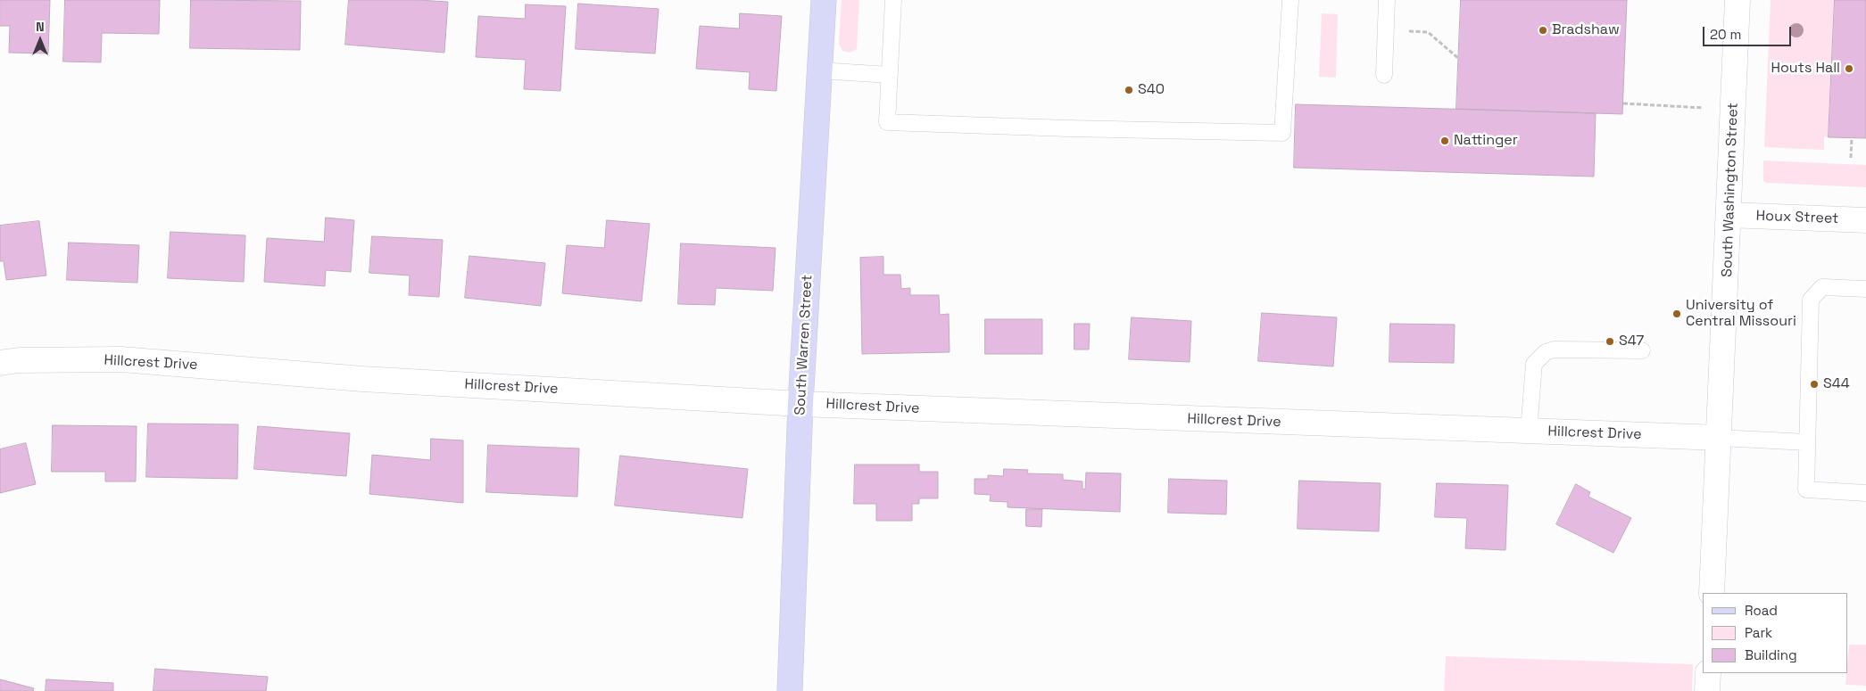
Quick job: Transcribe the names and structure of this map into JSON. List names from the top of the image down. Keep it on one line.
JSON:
{"streets":{"street":["South Washington Street","Houx Street","South Warren Street","Hillcrest Drive"]},"crossings":[["South Washington Street","Houx Street"],["South Washington Street","Hillcrest Drive"],["South Warren Street","Hillcrest Drive"]],"places":["Bradshaw","Houts Hall","S40","Nattinger","University of Central Missouri","S47","S44"],"legend":["Road","Park","Building"],"scale_bar":"20 m","north":"top"}
